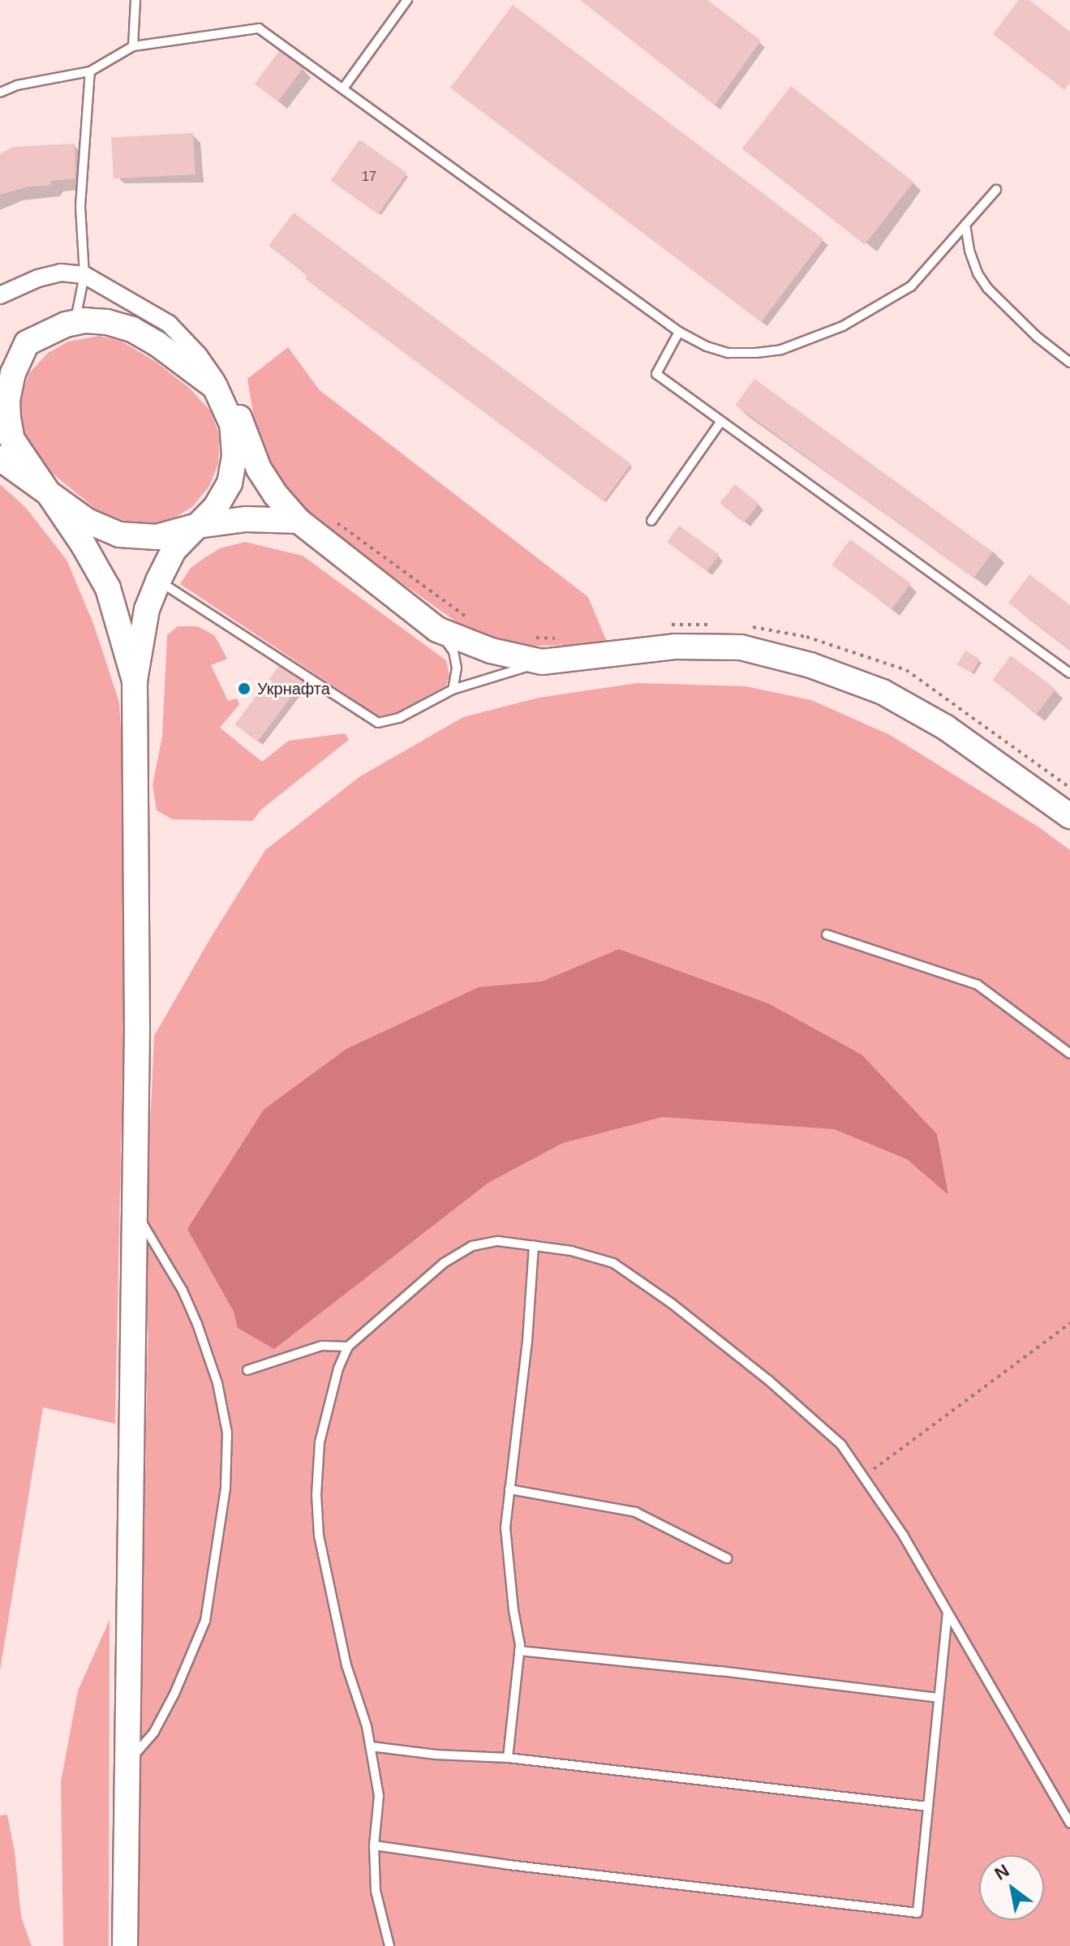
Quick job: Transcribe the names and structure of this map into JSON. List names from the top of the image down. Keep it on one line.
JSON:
{"places":["Укрнафта"],"house_numbers":["17"],"north":"top left"}
